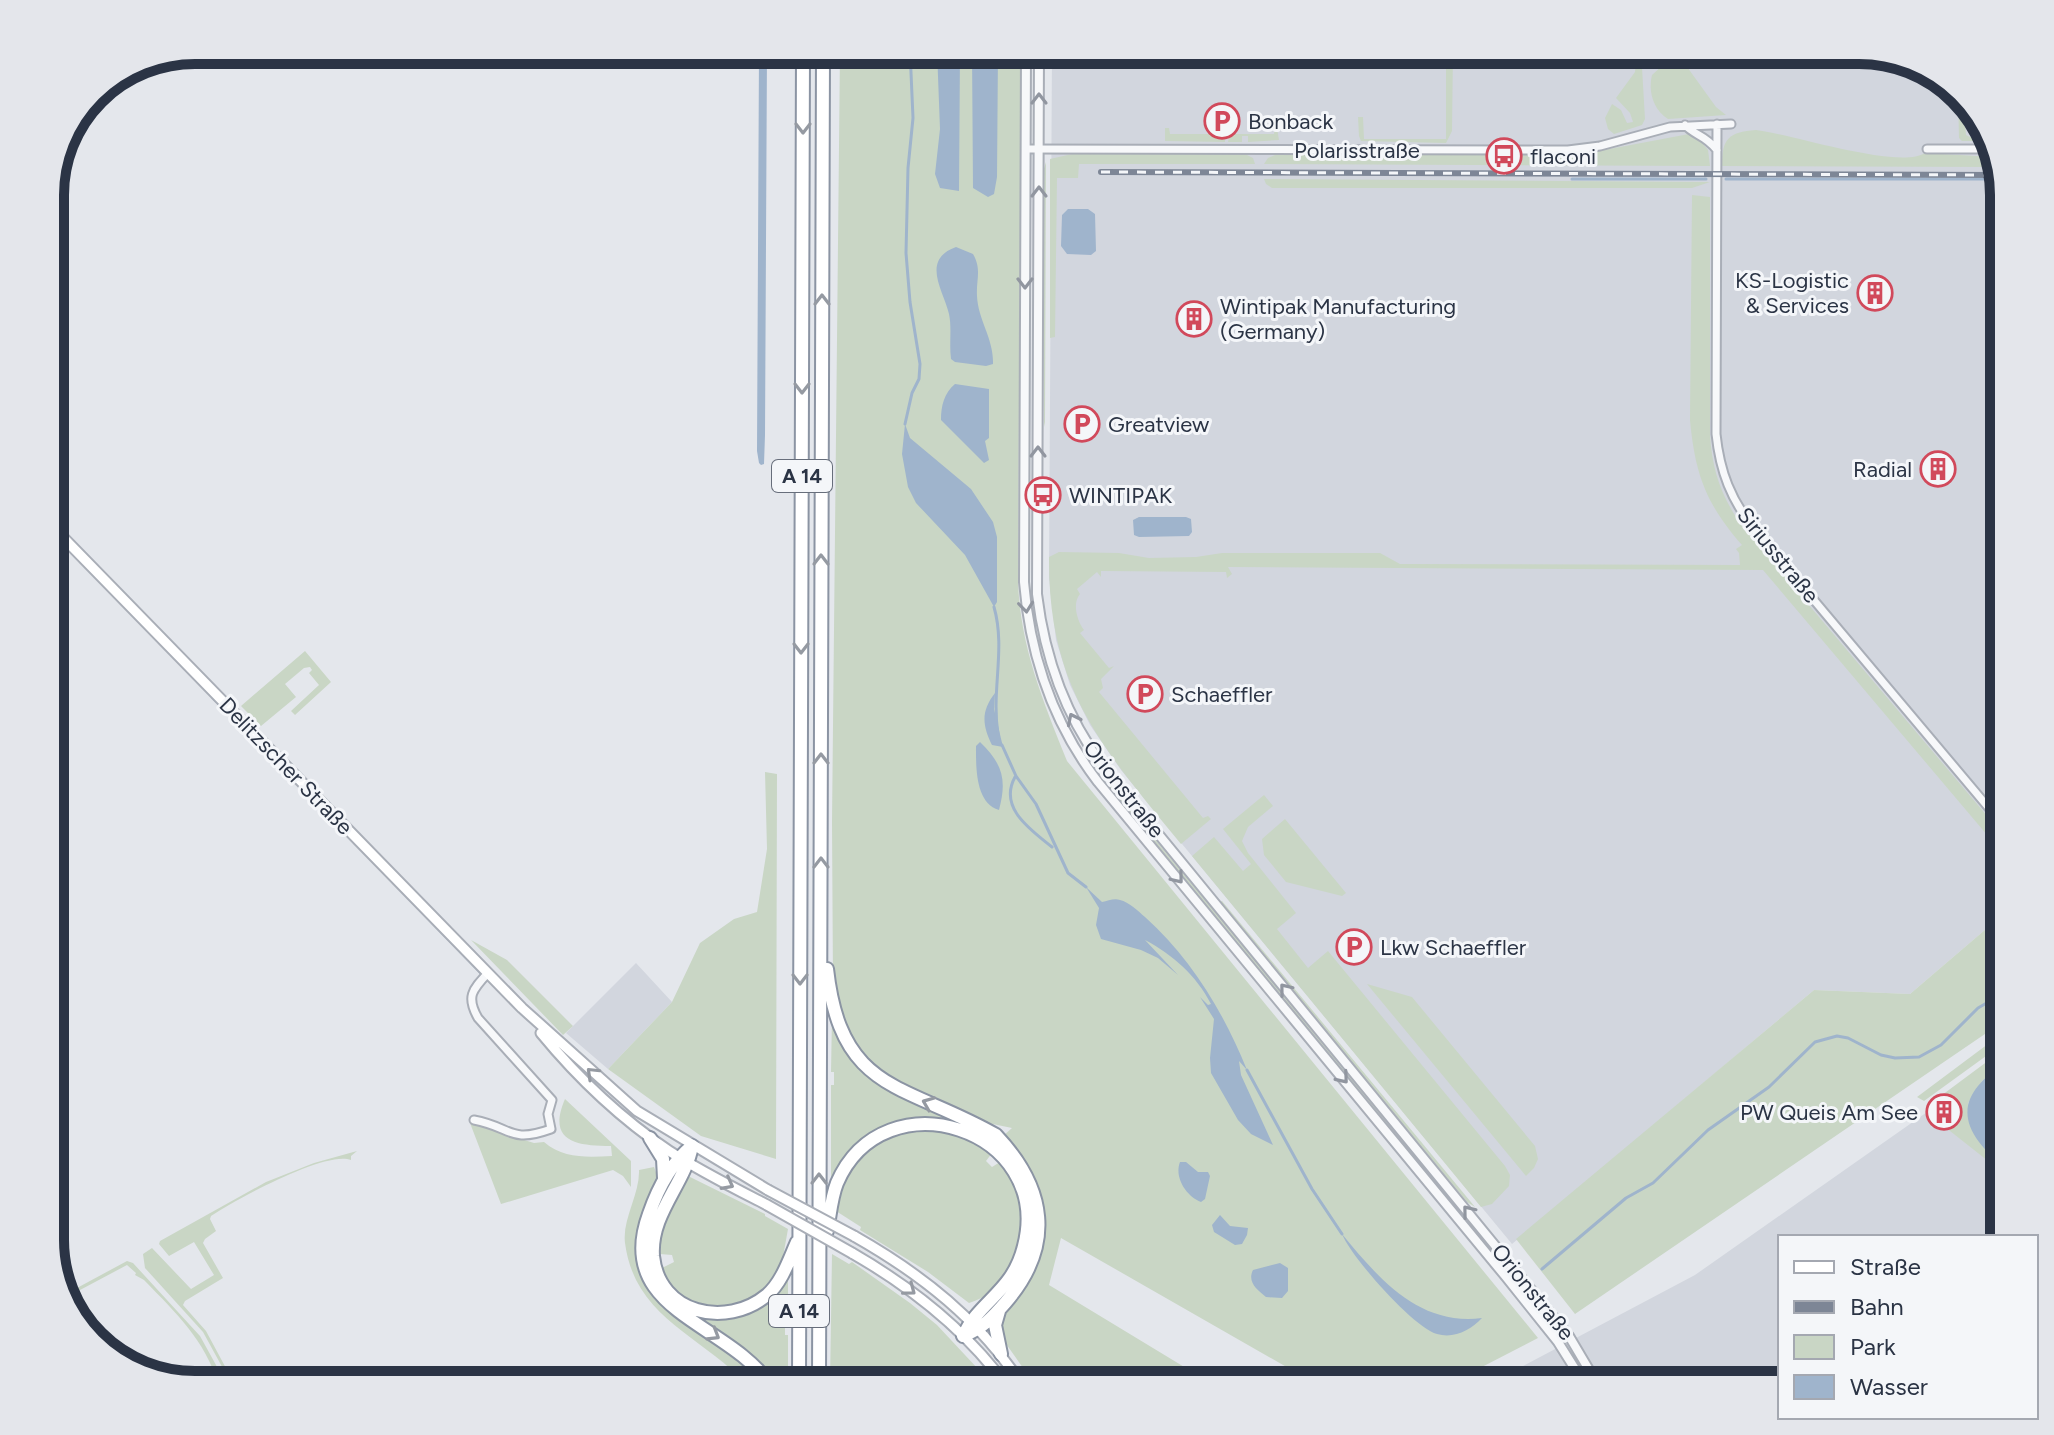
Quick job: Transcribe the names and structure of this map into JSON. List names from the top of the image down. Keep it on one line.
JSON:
{"streets":{"highway":["A 14"],"main road":["Delitzscher Straße"],"street":["Polarisstraße","Siriusstraße","Orionstraße"]},"crossings":[["Polarisstraße","Siriusstraße"],["Polarisstraße","Orionstraße"]],"places":{"parking":["Bonback","Greatview","Schaeffler","Lkw Schaeffler"],"bus stop":["flaconi","WINTIPAK"],"building":["KS-Logistic & Services","Wintipak Manufacturing (Germany)","Radial","PW Queis Am See"]},"legend":["Straße","Bahn","Park","Wasser"]}
